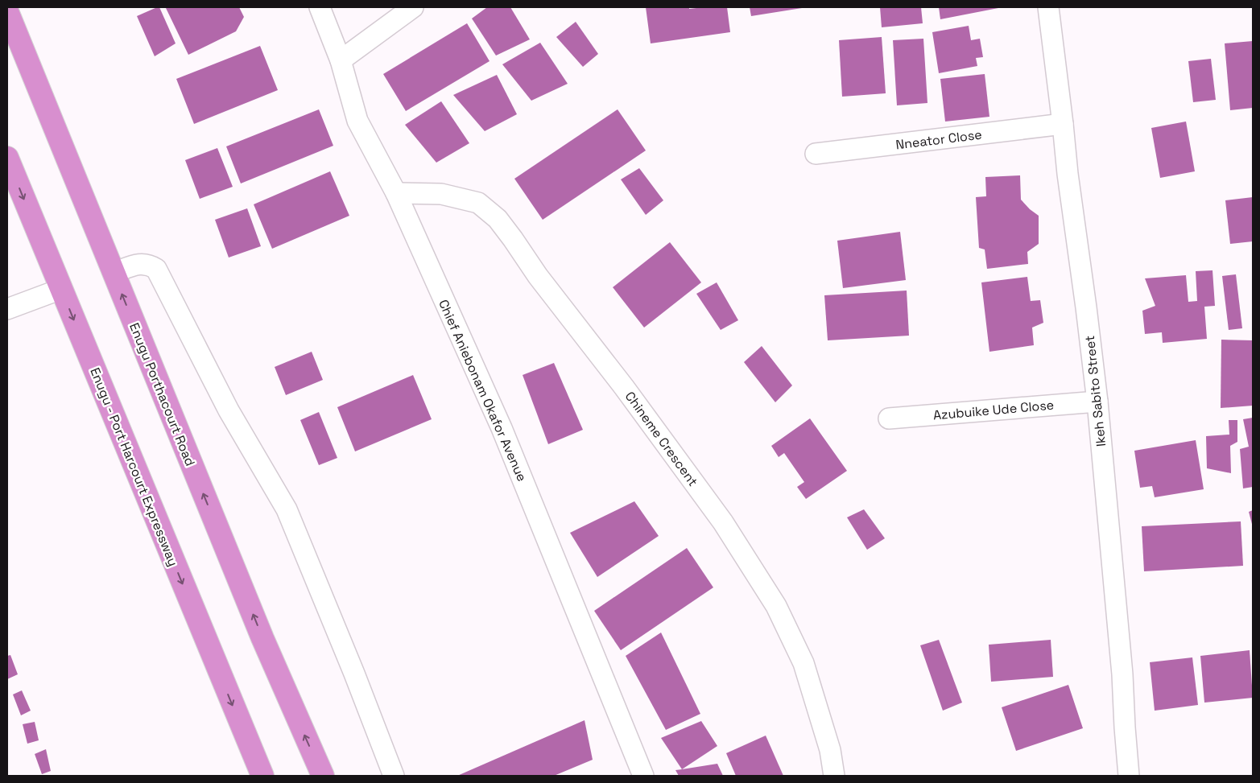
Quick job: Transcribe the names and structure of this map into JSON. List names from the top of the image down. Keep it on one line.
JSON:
{"streets":{"highway":["Enugu Porthacourt Road","Enugu - Port Harcourt Expressway"],"street":["Nneator Close","Chief Aniebonam Okafor Avenue","Ikeh Sabito Street","Azubuike Ude Close","Chineme Crescent"]},"crossings":[["Nneator Close","Ikeh Sabito Street"],["Chief Aniebonam Okafor Avenue","Chineme Crescent"],["Ikeh Sabito Street","Azubuike Ude Close"]],"one_way":["Enugu Porthacourt Road","Enugu - Port Harcourt Expressway"]}
